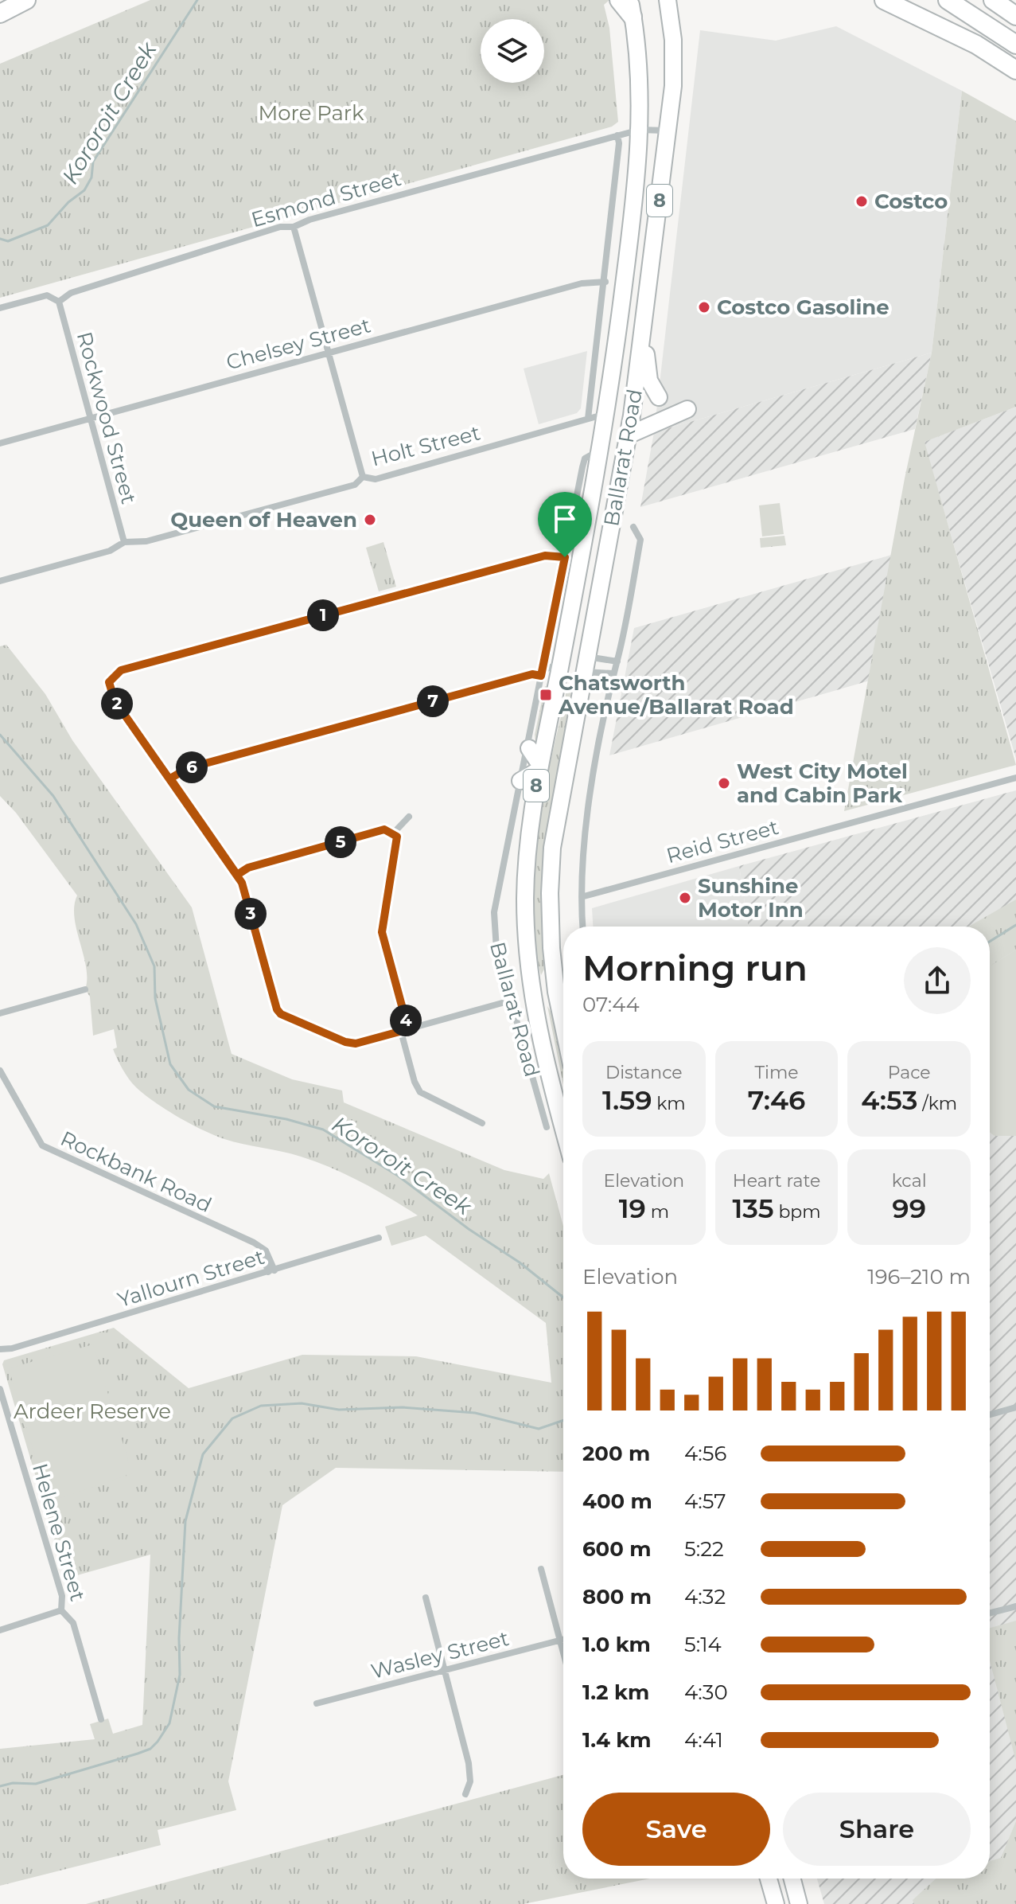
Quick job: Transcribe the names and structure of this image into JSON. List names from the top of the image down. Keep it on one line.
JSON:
{"streets":{"highway":["8","Ballarat Road"],"street":["Esmond Street","Chelsey Street","Rockwood Street","Holt Street","Reid Street","Rockbank Road","Yallourn Street","Helene Street","Wasley Street"]},"crossings":[["Esmond Street","Rockwood Street"],["Esmond Street","Ballarat Road"],["Chelsey Street","Rockwood Street"],["Rockwood Street","Holt Street"],["Holt Street","Ballarat Road"],["Ballarat Road","Reid Street"],["Rockbank Road","Yallourn Street"]],"water":["Kororoit Creek"],"parks":["More Park","Ardeer Reserve"],"places":{"other":["Costco","Costco Gasoline","Queen of Heaven","West City Motel and Cabin Park","Sunshine Motor Inn"],"transit":["Chatsworth Avenue/Ballarat Road"]},"page":{"pins":["1","7","2","6","5","3","4"],"heading":["Morning run","07:44"],"stats":[["Distance","1.59 km"],["Time","7:46"],["Pace","4:53 /km"],["Elevation","19 m"],["Heart rate","135 bpm"],["kcal","99"]],"chart":["Elevation","196–210 m"],"list":[{"name":"200 m","note":"4:56"},{"name":"400 m","note":"4:57"},{"name":"600 m","note":"5:22"},{"name":"800 m","note":"4:32"},{"name":"1.0 km","note":"5:14"},{"name":"1.2 km","note":"4:30"},{"name":"1.4 km","note":"4:41"}],"buttons":["Save","Share"]}}
